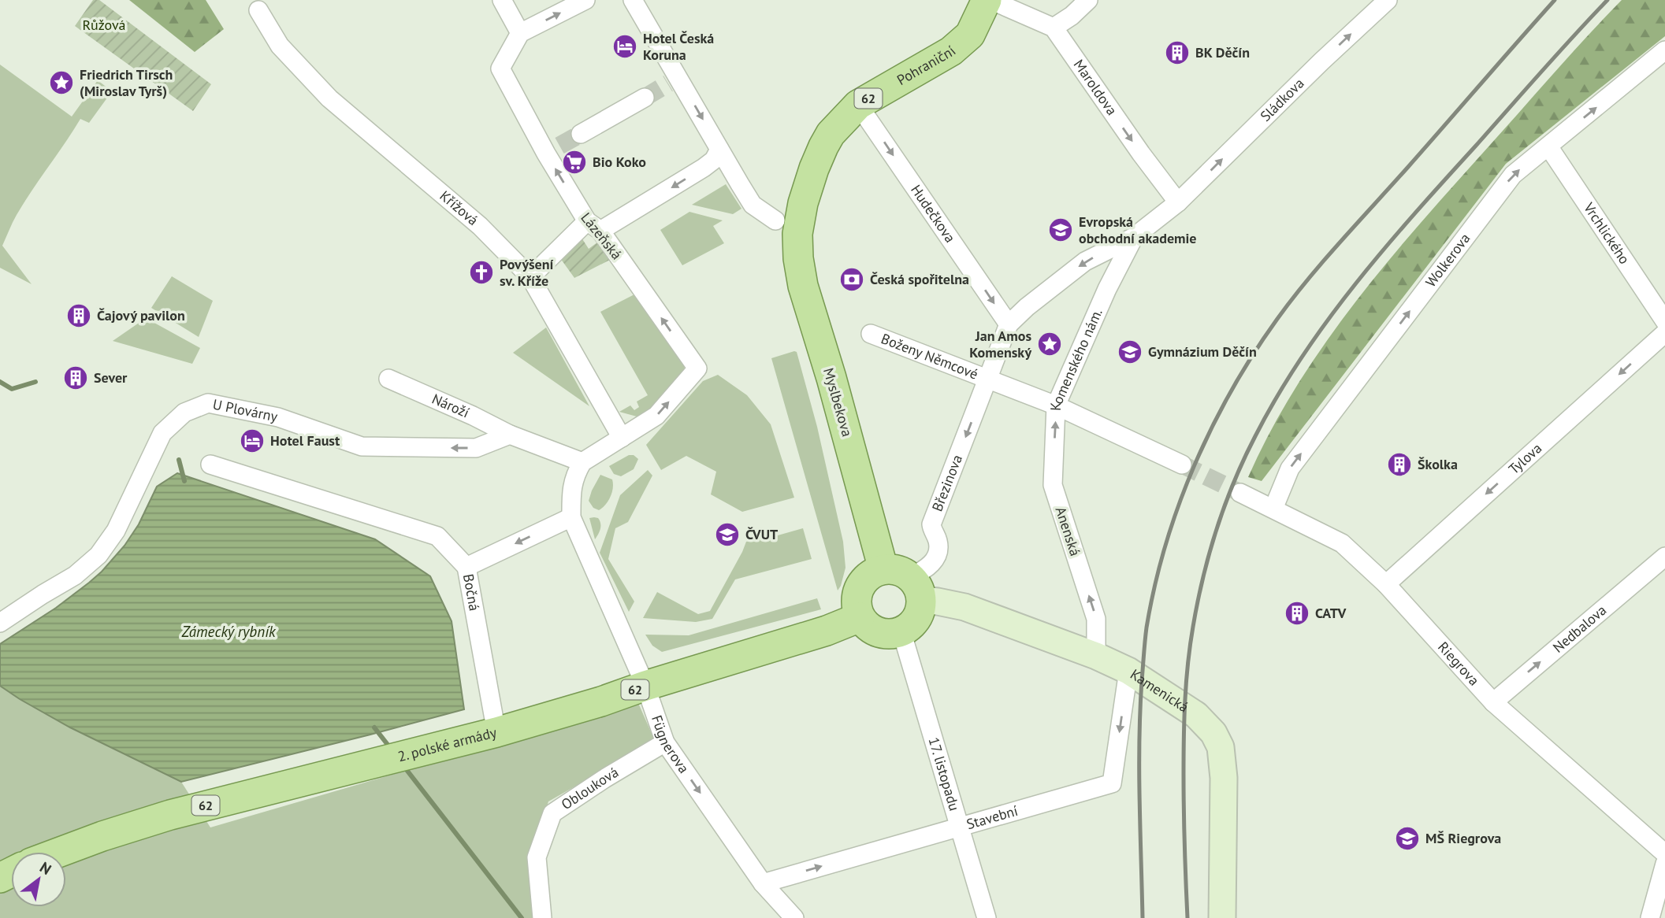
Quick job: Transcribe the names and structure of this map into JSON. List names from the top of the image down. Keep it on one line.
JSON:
{"streets":{"main road":["Pohraniční","62","Myslbekova","2. polské armády"],"street":["Maroldova","Sládkova","Křížová","Hudečkova","Vrchlického","Lázeňská","Wolkerova","Komenského nám.","Boženy Němcové","Nároží","U Plovárny","Tylova","Březinova","Anenská","Bočná","Nedbalova","Riegrova","Kamenická","Fügnerova","17. listopadu","Oblouková","Stavební"]},"crossings":[["Pohraniční","Hudečkova"],["Pohraniční","Myslbekova"],["Maroldova","Sládkova"],["Maroldova","Komenského nám."],["Sládkova","Komenského nám."],["Křížová","Lázeňská"],["Hudečkova","Komenského nám."],["Vrchlického","Wolkerova"],["Wolkerova","Riegrova"],["Komenského nám.","Boženy Němcové"],["Komenského nám.","Březinova"],["Komenského nám.","Anenská"],["Boženy Němcové","Březinova"],["Myslbekova","Březinova"],["Myslbekova","Kamenická"],["Myslbekova","2. polské armády"],["Myslbekova","17. listopadu"],["Nároží","U Plovárny"],["Tylova","Riegrova"],["Březinova","Kamenická"],["Březinova","2. polské armády"],["Březinova","17. listopadu"],["Anenská","Kamenická"],["Bočná","Fügnerova"],["Bočná","2. polské armády"],["Nedbalova","Riegrova"],["Kamenická","2. polské armády"],["Kamenická","17. listopadu"],["Kamenická","Stavební"],["Fügnerova","2. polské armády"],["Fügnerova","Oblouková"],["Fügnerova","Stavební"],["2. polské armády","17. listopadu"],["17. listopadu","Stavební"]],"one_way":["Maroldova","Sládkova","Hudečkova","Wolkerova","U Plovárny","Tylova","Březinova","Anenská","Bočná","Nedbalova","Fügnerova"],"water":["Zámecký rybník"],"parks":["Růžová"],"places":{"hotel":["Hotel Česká Koruna","Hotel Faust"],"building":["BK Děčín","Čajový pavilon","Sever","Školka","CATV"],"place":["Friedrich Tirsch (Miroslav Tyrš)","Jan Amos Komenský"],"supermarket":["Bio Koko"],"school or university":["Evropská obchodní akademie","Gymnázium Děčín","ČVUT","MŠ Riegrova"],"church":["Povýšení sv. Kříže"],"bank":["Česká spořitelna"]},"north":"top right"}
